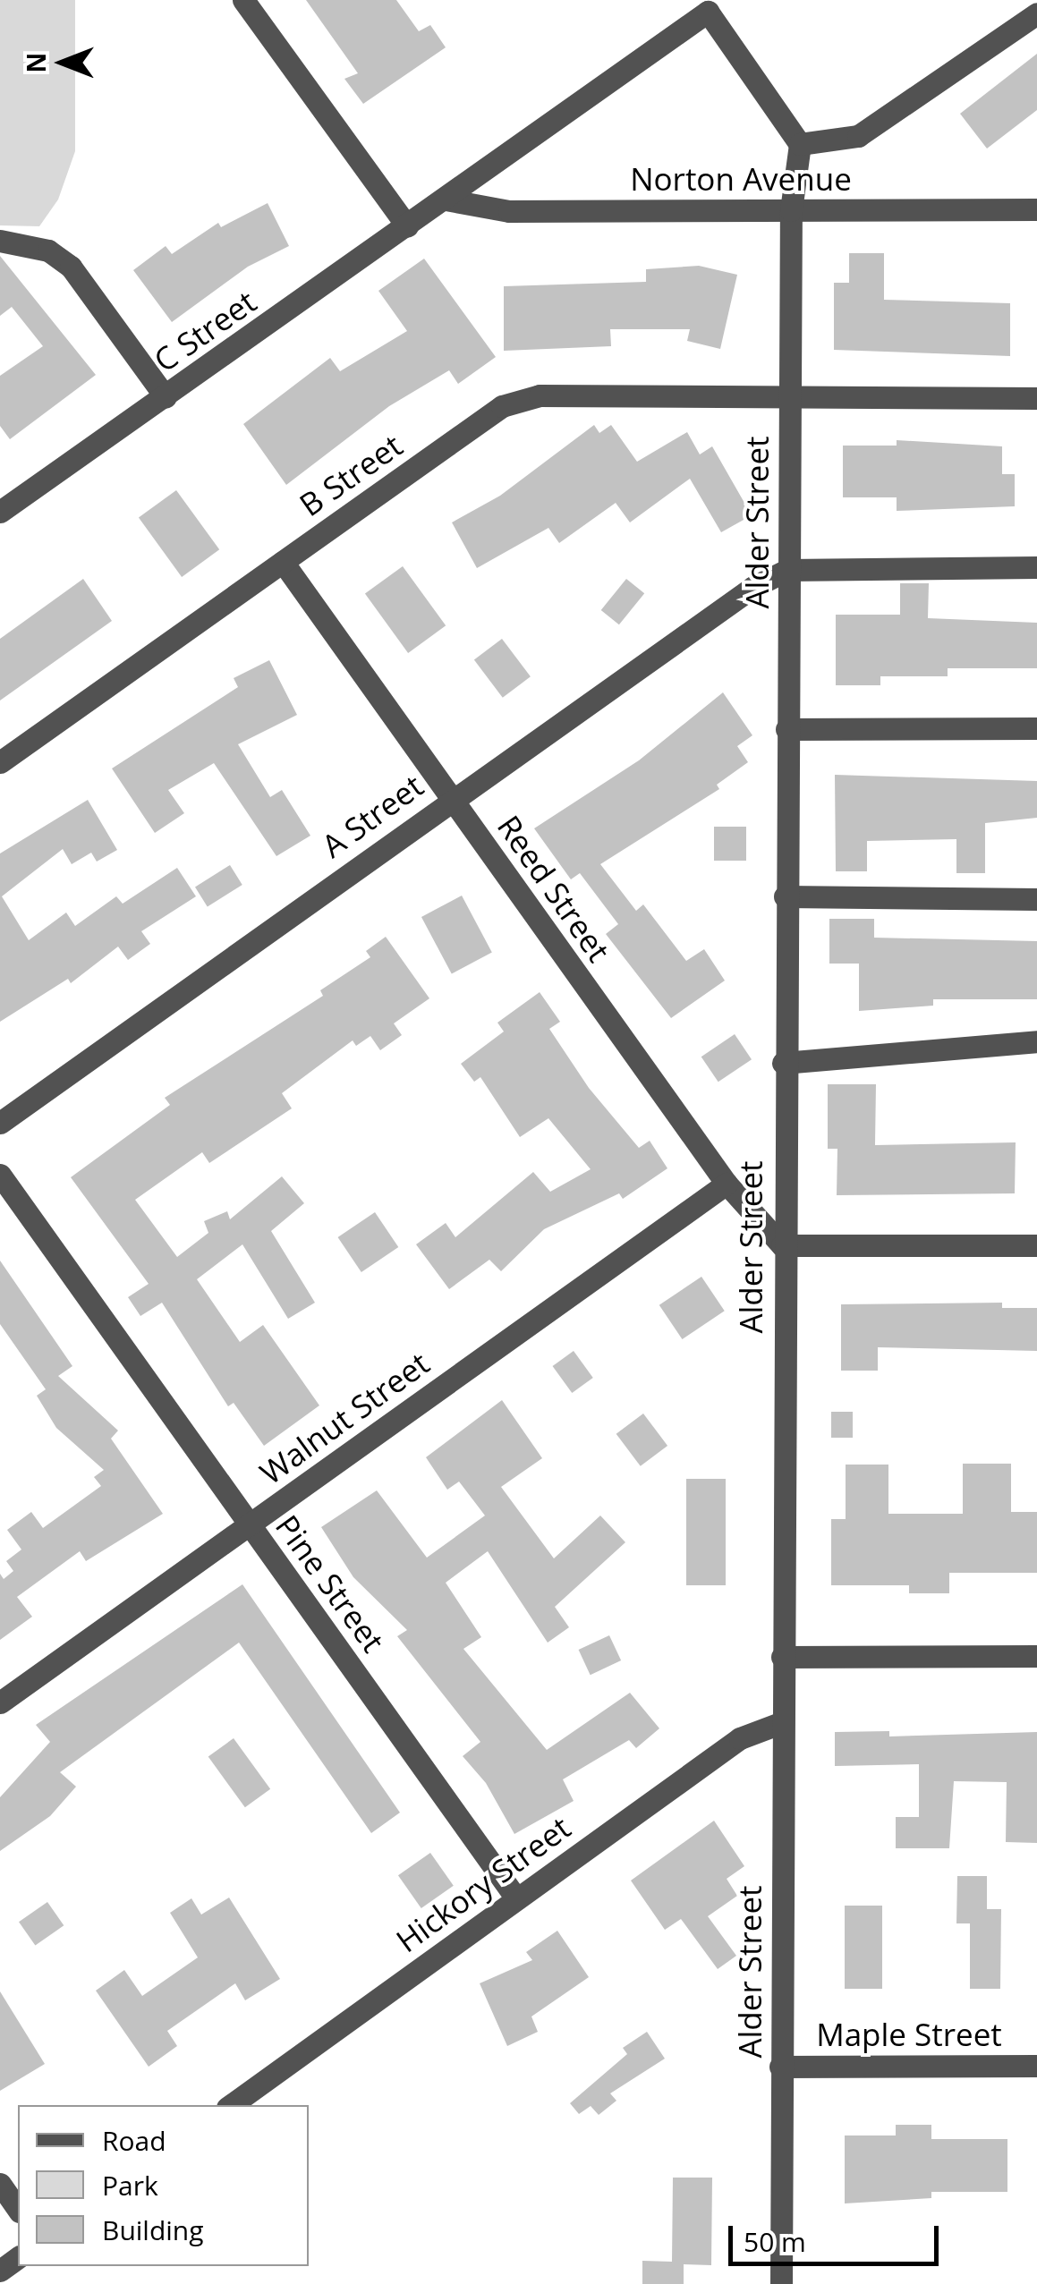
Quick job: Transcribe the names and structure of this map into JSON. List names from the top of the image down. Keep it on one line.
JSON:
{"streets":{"street":["Norton Avenue","C Street","B Street","Alder Street","A Street","Reed Street","Walnut Street","Pine Street","Hickory Street","Maple Street"]},"crossings":[["Norton Avenue","C Street"],["Norton Avenue","Alder Street"],["C Street","Alder Street"],["B Street","Alder Street"],["B Street","Reed Street"],["Alder Street","A Street"],["Alder Street","Reed Street"],["Alder Street","Hickory Street"],["Alder Street","Maple Street"],["A Street","Reed Street"],["Reed Street","Walnut Street"],["Walnut Street","Pine Street"],["Pine Street","Hickory Street"]],"legend":["Road","Park","Building"],"scale_bar":"50 m","north":"left"}
